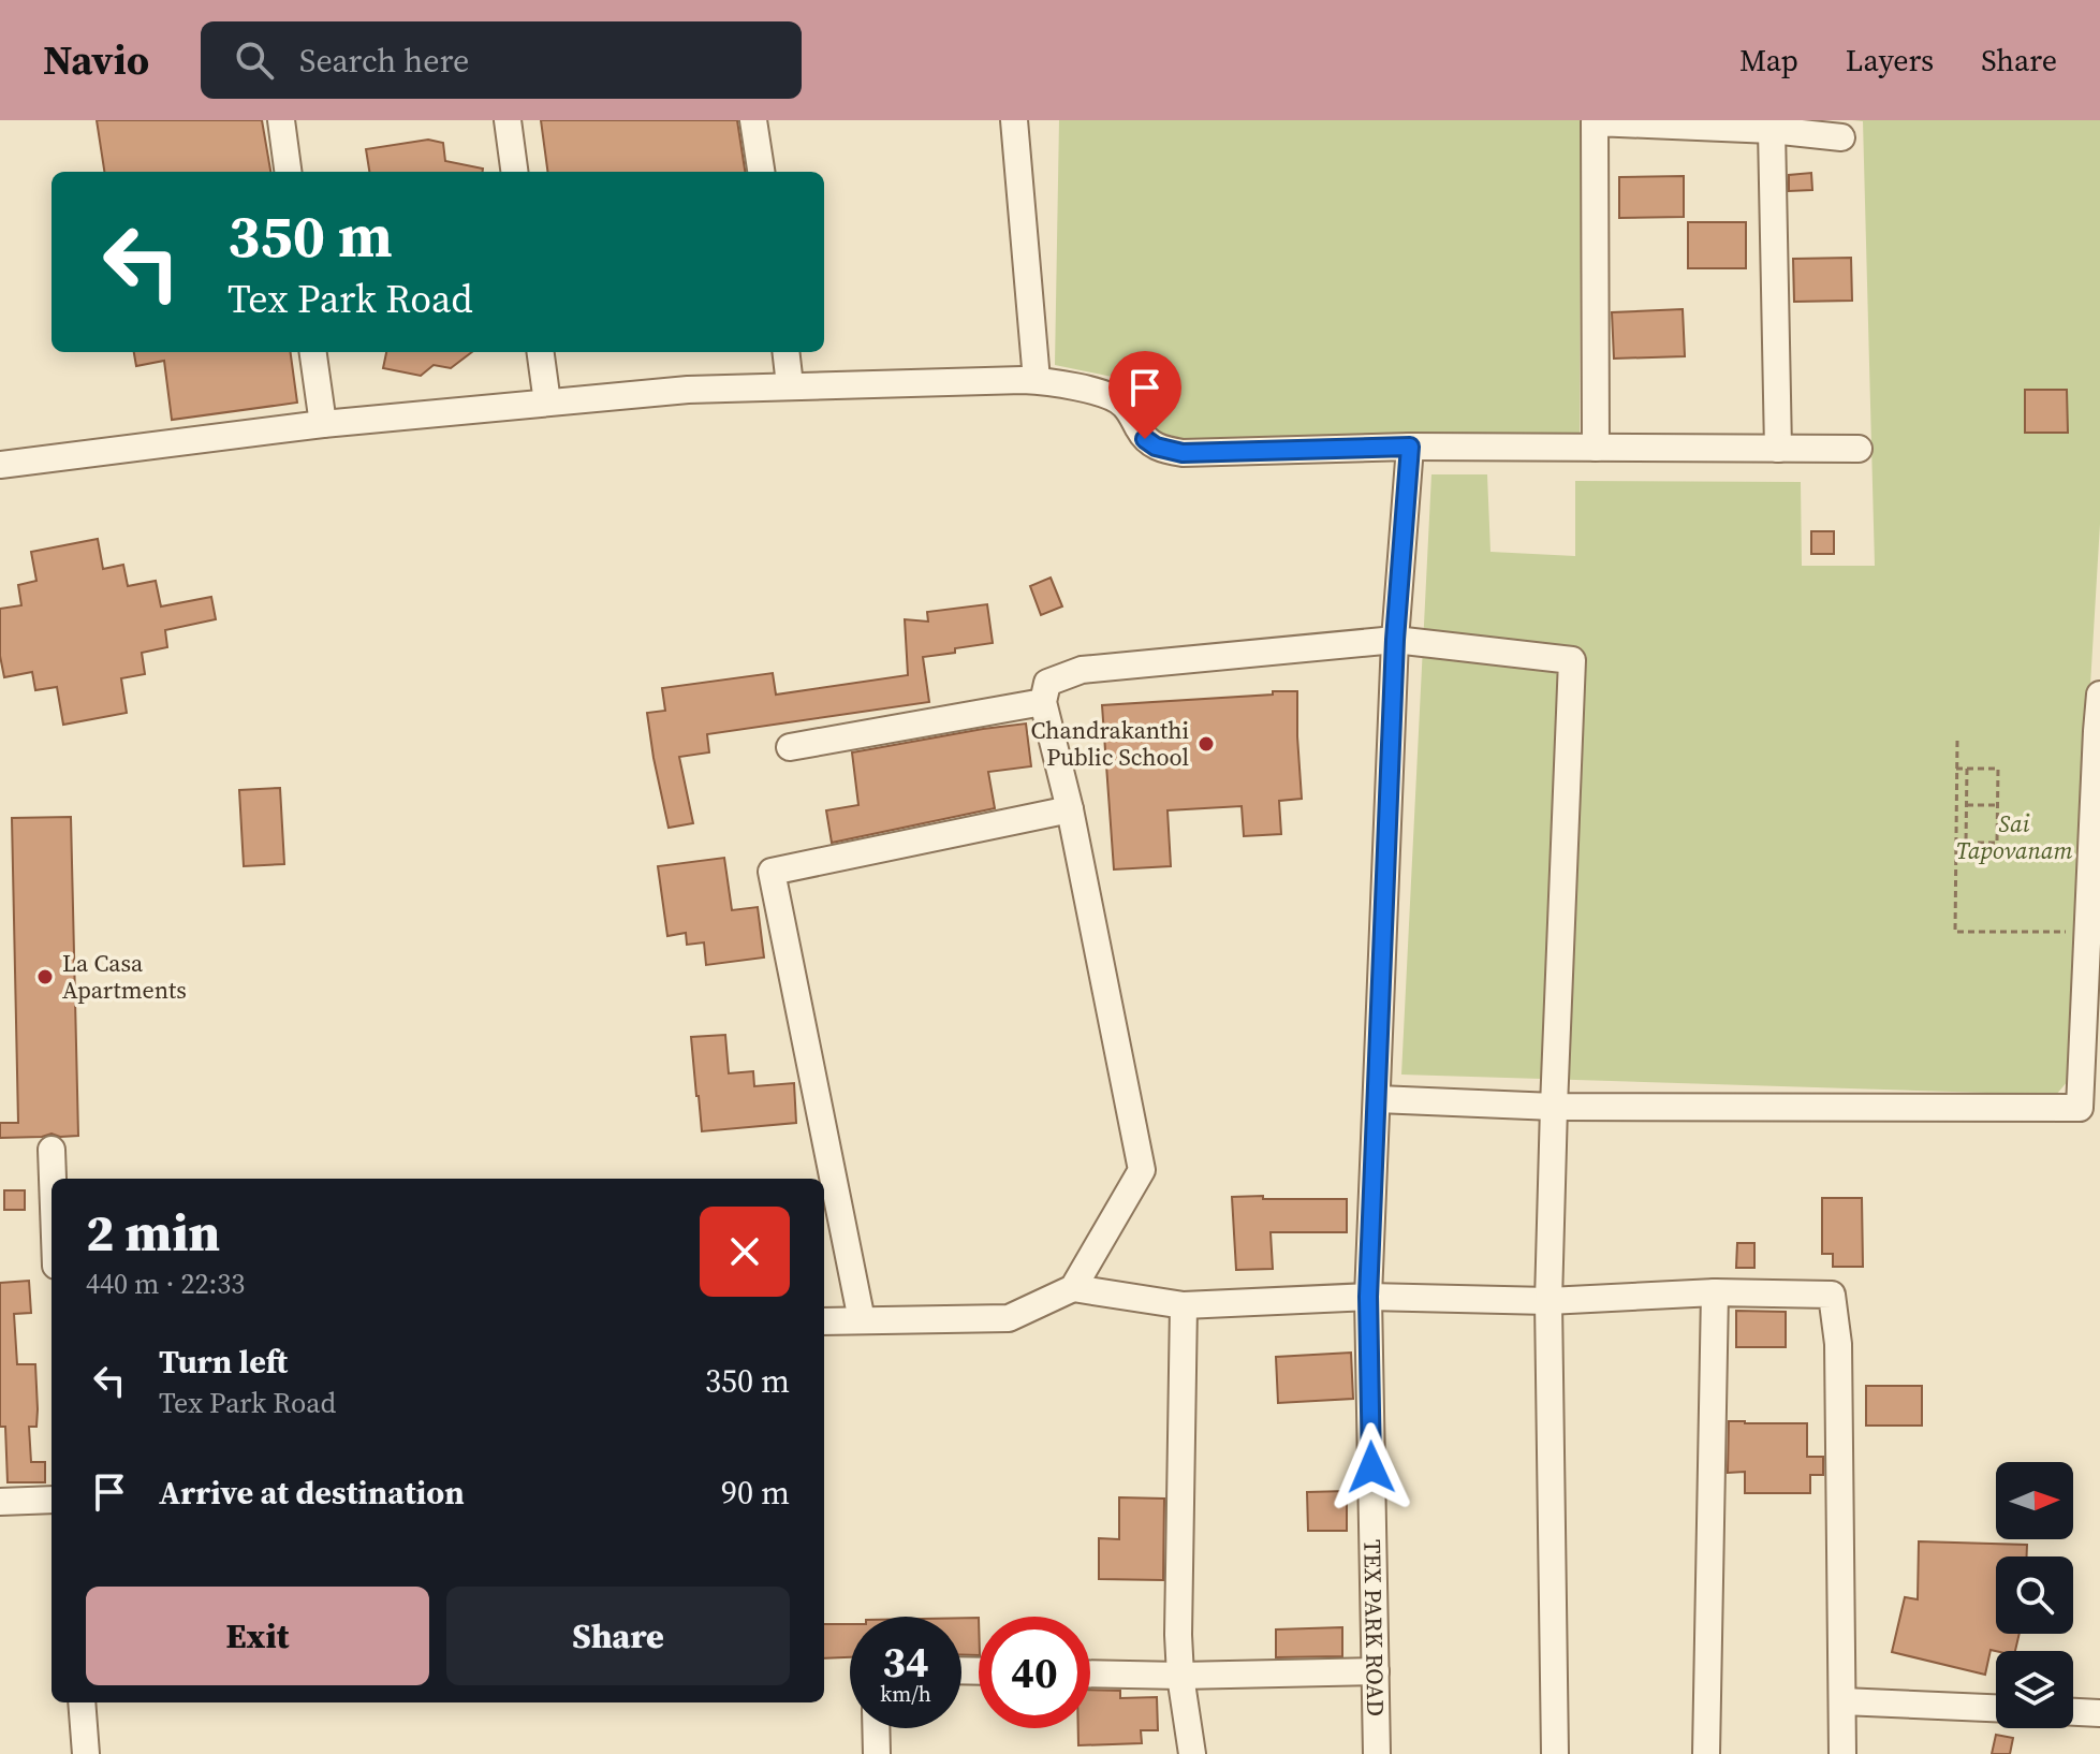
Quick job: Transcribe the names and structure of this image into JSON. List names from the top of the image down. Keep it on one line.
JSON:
{"streets":{"street":["TEX PARK ROAD"]},"parks":["Sai Tapovanam"],"places":["Chandrakanthi Public School","La Casa Apartments"],"north":"right","page":{"header":"Navio","search":"Search here","nav":["Map","Layers","Share"],"turn":["350 m","Tex Park Road"],"heading":["2 min","440 m · 22:33"],"list":[{"name":"Turn left","note":"Tex Park Road","value":"350 m"},{"name":"Arrive at destination","value":"90 m"}],"buttons":["Exit","Share"],"speed":"34 km/h","limit":"40"}}
